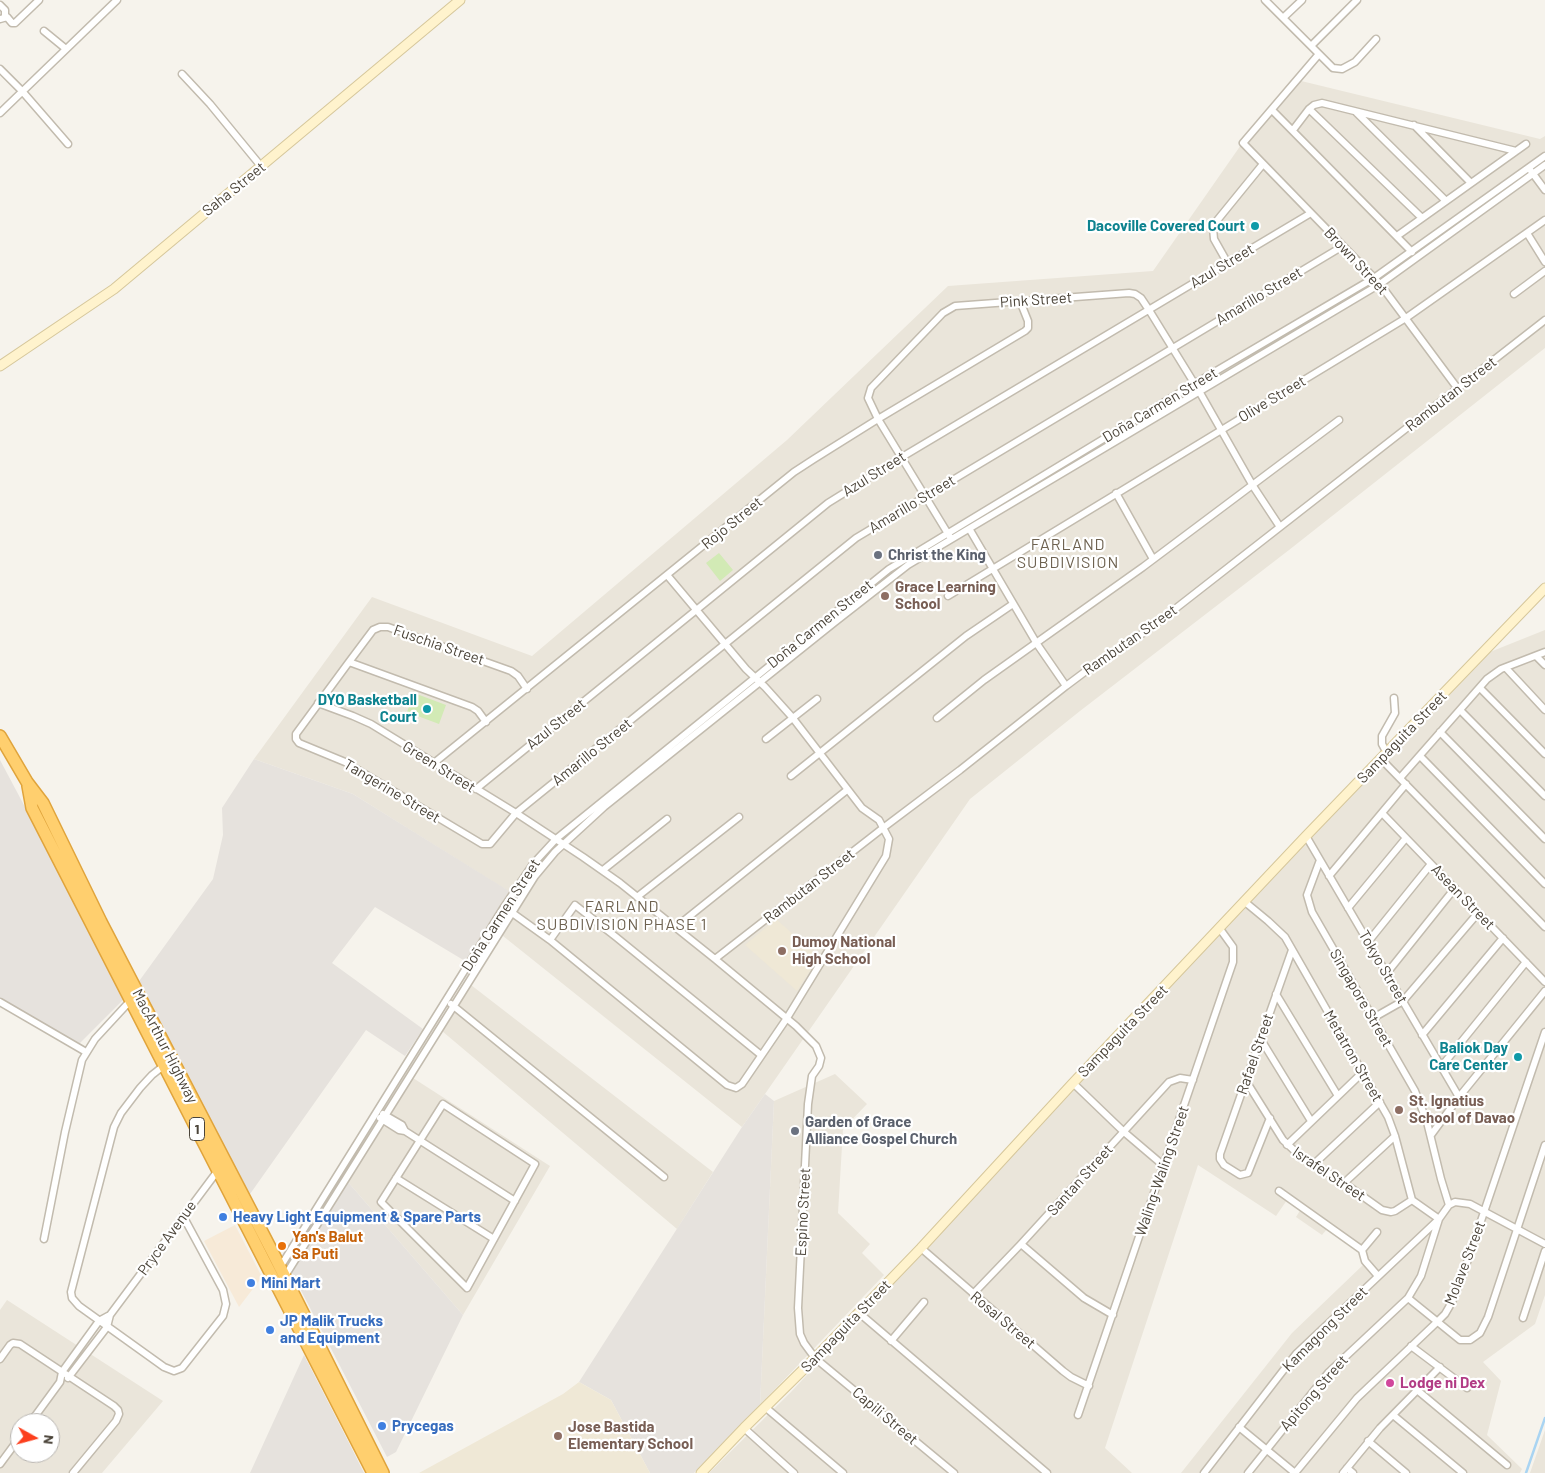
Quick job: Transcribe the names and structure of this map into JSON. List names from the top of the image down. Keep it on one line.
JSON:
{"streets":{"highway":["MacArthur Highway","1"],"street":["Saha Street","Brown Street","Azul Street","Amarillo Street","Pink Street","Rambutan Street","Olive Street","Doña Carmen Street","Rojo Street","Fuschia Street","Sampaguita Street","Green Street","Tangerine Street","Asean Street","Tokyo Street","Singapore Street","Rafael Street","Metatron Street","Waling-Waling Street","Israfel Street","Santan Street","Espino Street","Pryce Avenue","Molave Street","Rosal Street","Kamagong Street","Apitong Street","Capili Street"]},"crossings":[["Brown Street","Azul Street"],["Brown Street","Amarillo Street"],["Brown Street","Rambutan Street"],["Brown Street","Olive Street"],["Brown Street","Doña Carmen Street"],["Azul Street","Pink Street"],["Azul Street","Green Street"],["Amarillo Street","Pink Street"],["Amarillo Street","Green Street"],["Amarillo Street","Tangerine Street"],["Pink Street","Rambutan Street"],["Pink Street","Olive Street"],["Pink Street","Doña Carmen Street"],["Pink Street","Rojo Street"],["Rambutan Street","Espino Street"],["Doña Carmen Street","Green Street"],["Doña Carmen Street","MacArthur Highway"],["Rojo Street","Fuschia Street"],["Rojo Street","Green Street"],["Fuschia Street","Green Street"],["Fuschia Street","Tangerine Street"],["Sampaguita Street","Tokyo Street"],["Sampaguita Street","Metatron Street"],["Sampaguita Street","Waling-Waling Street"],["Sampaguita Street","Espino Street"],["Sampaguita Street","Rosal Street"],["Sampaguita Street","Capili Street"],["Green Street","Tangerine Street"],["Green Street","Espino Street"],["Tokyo Street","Singapore Street"],["MacArthur Highway","Pryce Avenue"],["Rafael Street","Metatron Street"],["Rafael Street","Israfel Street"],["Metatron Street","Israfel Street"],["Waling-Waling Street","Santan Street"],["Waling-Waling Street","Rosal Street"],["Santan Street","Rosal Street"],["Espino Street","Capili Street"],["Kamagong Street","Apitong Street"]],"districts":["FARLAND SUBDIVISION","FARLAND SUBDIVISION PHASE 1"],"places":["Dacoville Covered Court","Christ the King","Grace Learning School","DYO Basketball Court","Dumoy National High School","Baliok Day Care Center","St. Ignatius School of Davao","Garden of Grace Alliance Gospel Church","Heavy Light Equipment & Spare Parts","Yan's Balut Sa Puti","Mini Mart","JP Malik Trucks and Equipment","Lodge ni Dex","Prycegas","Jose Bastida Elementary School"],"north":"right"}
